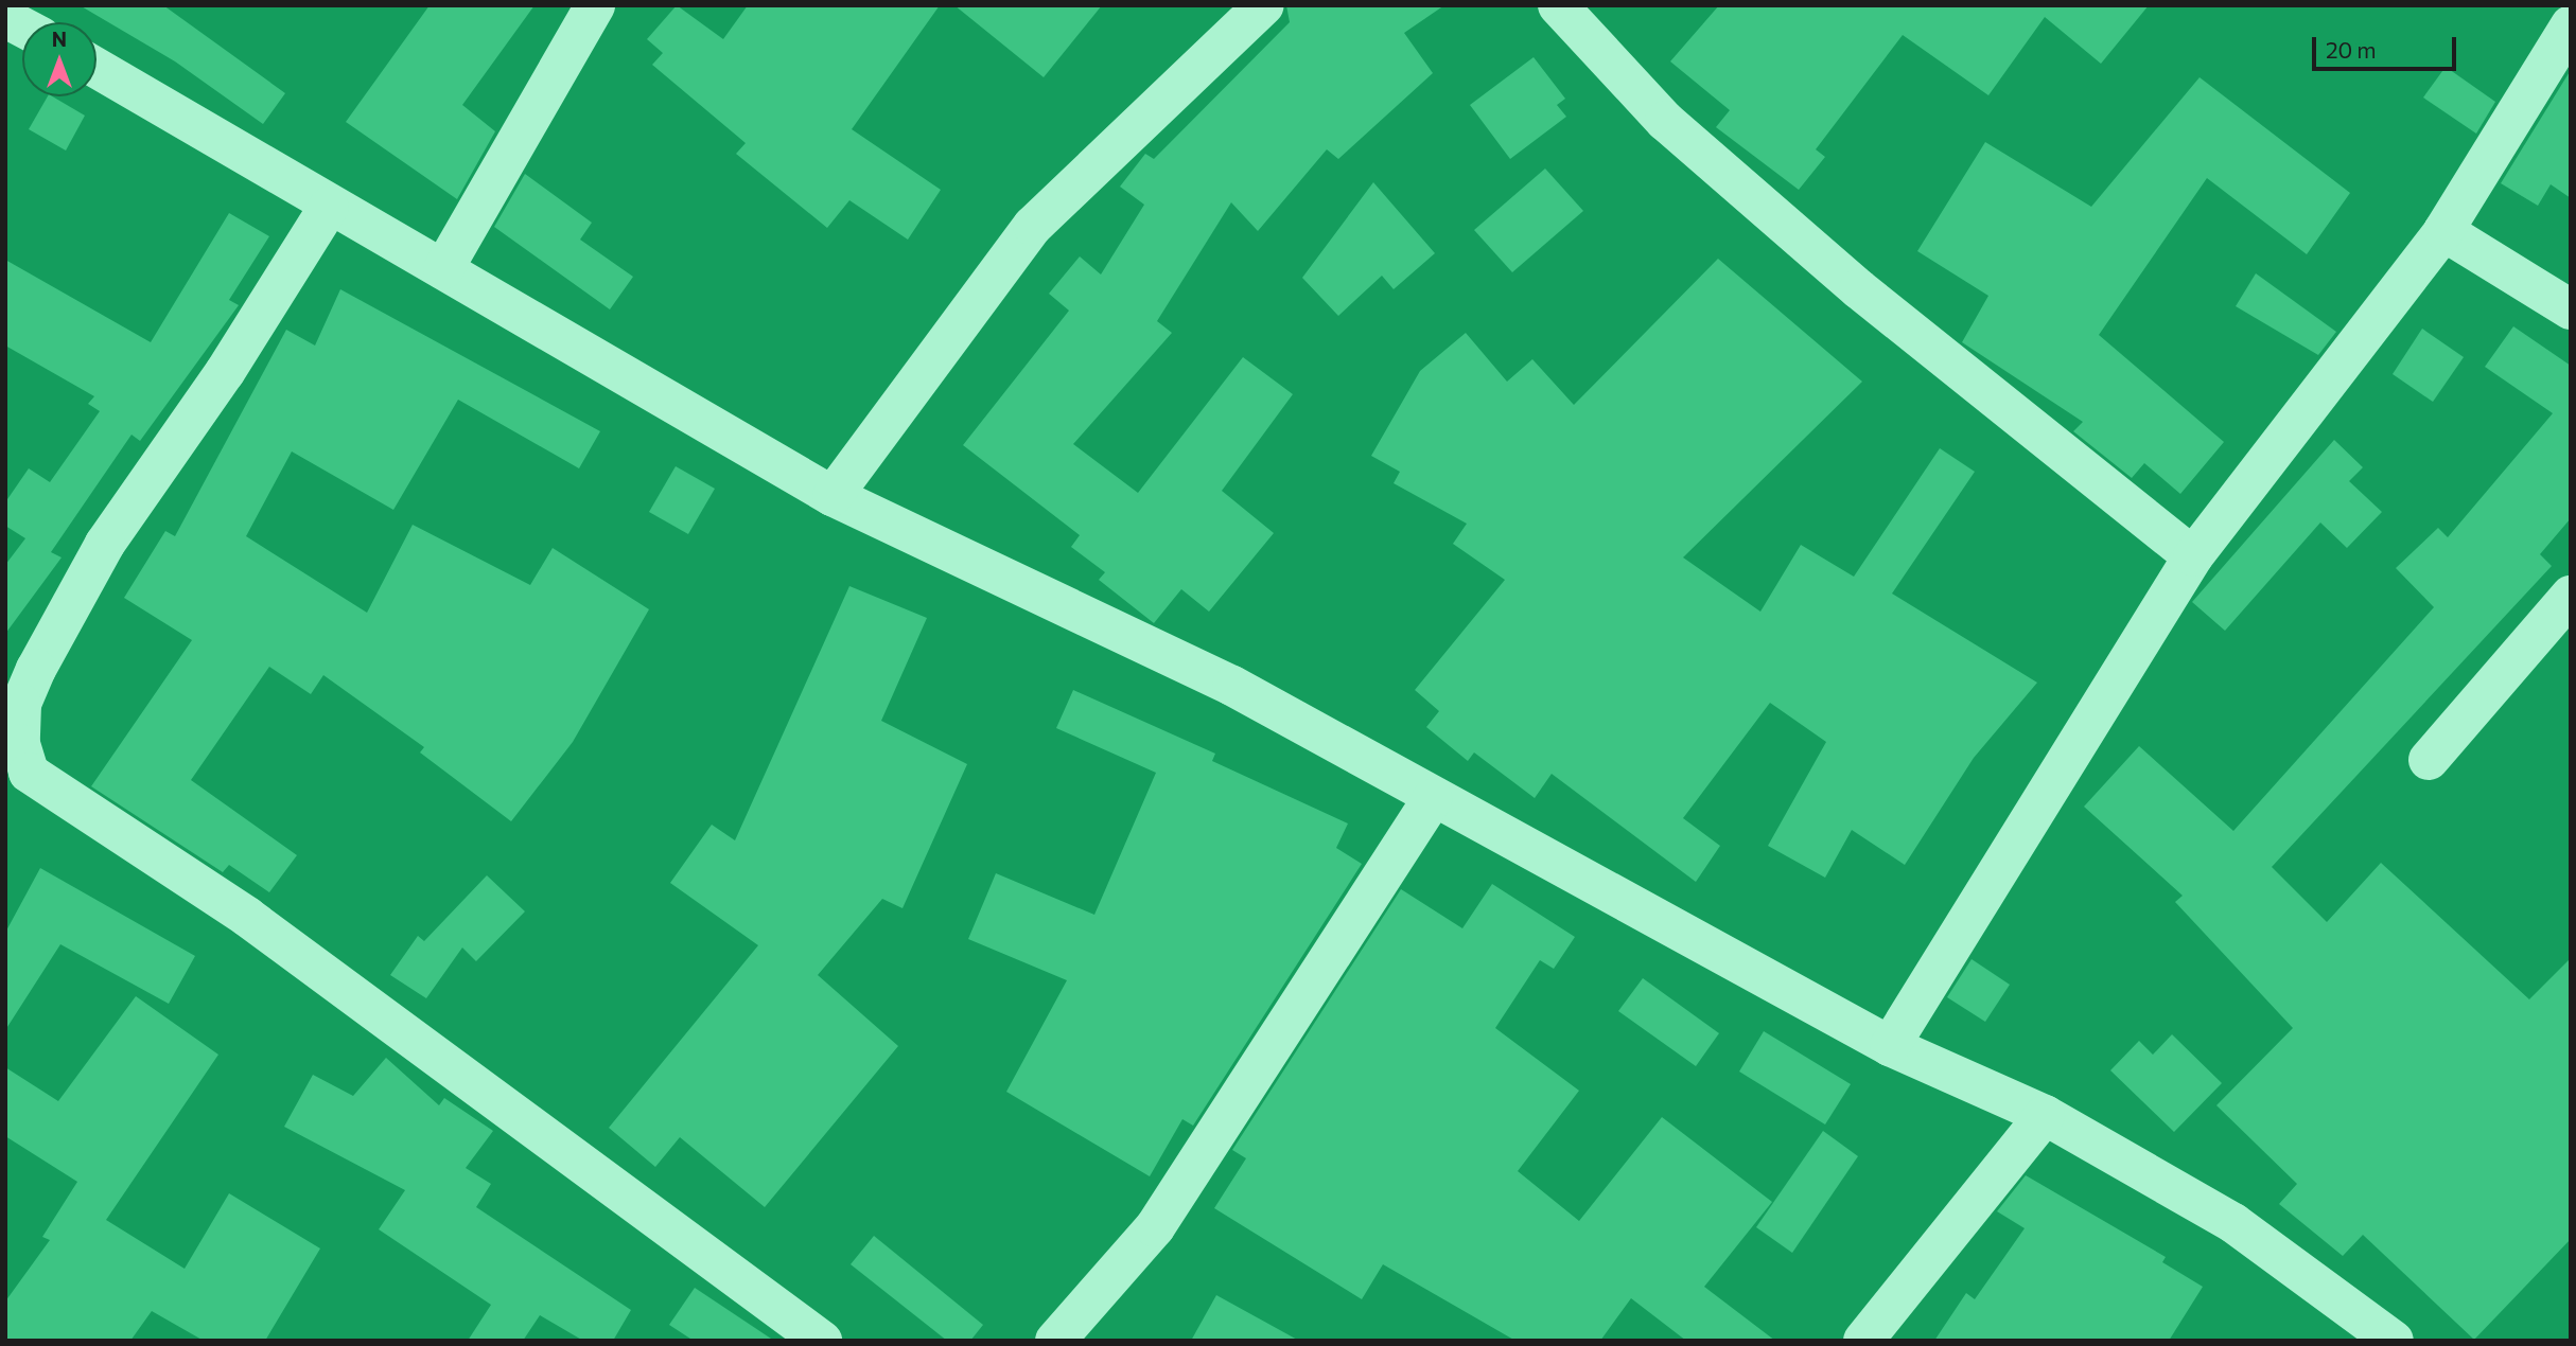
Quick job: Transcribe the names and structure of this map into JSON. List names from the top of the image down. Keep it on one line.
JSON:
{"scale_bar":"20 m","north":"top"}
